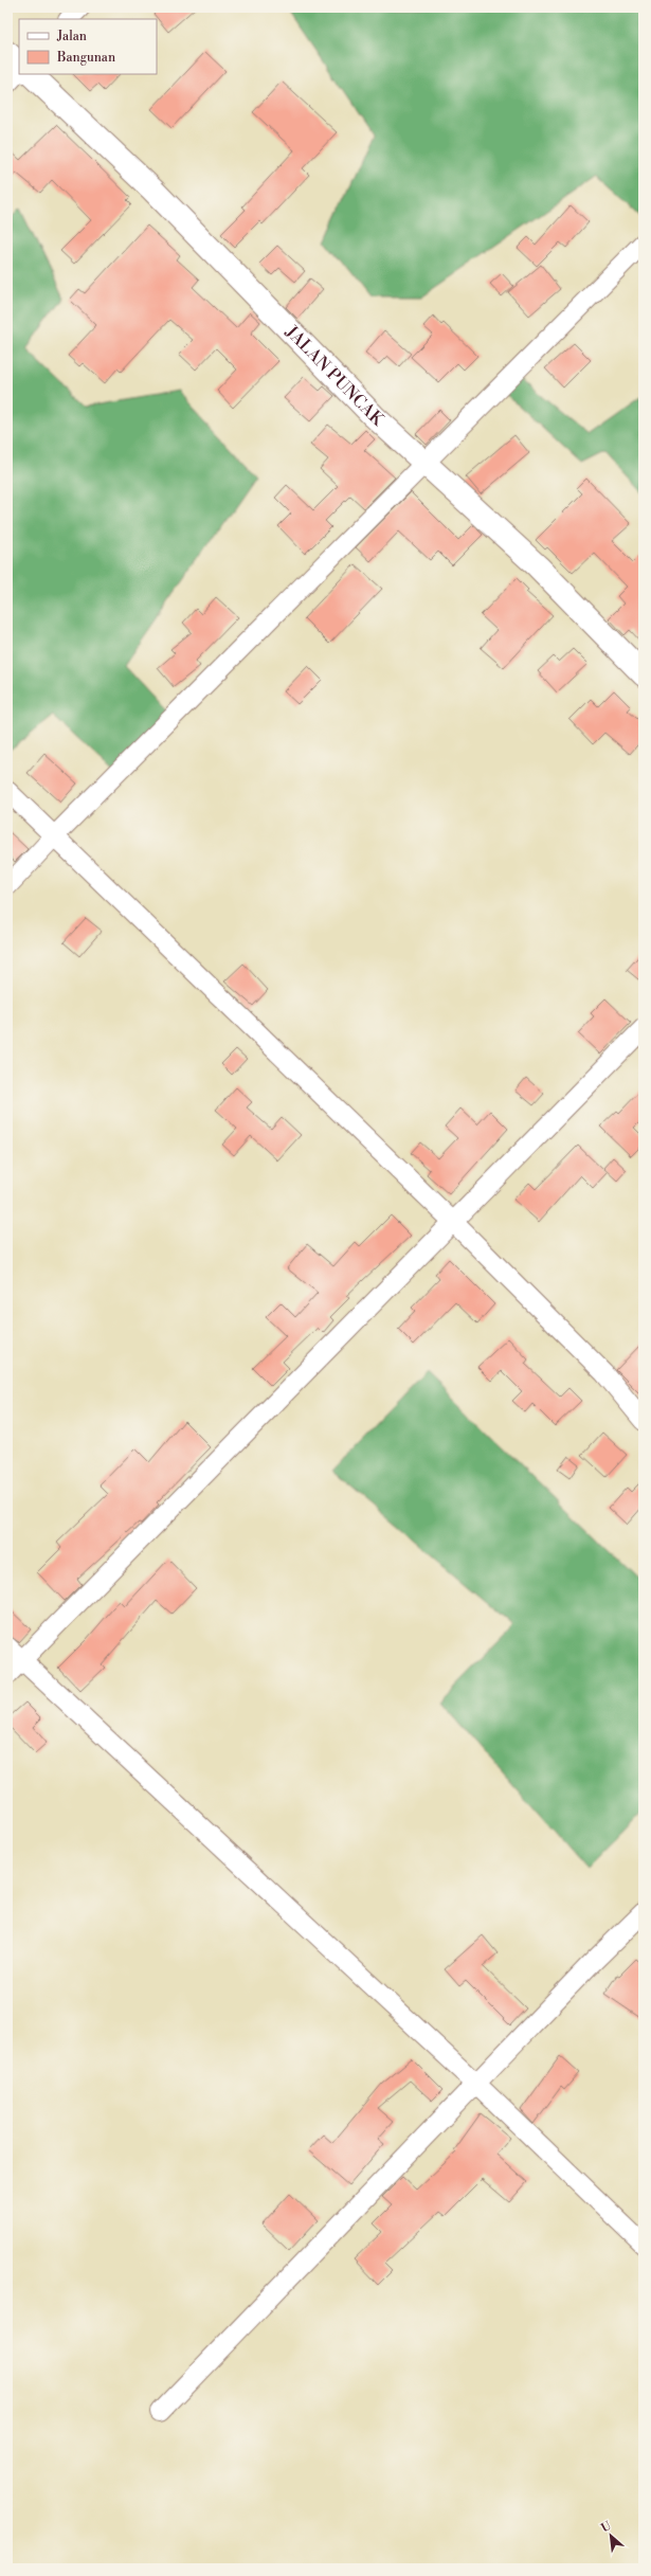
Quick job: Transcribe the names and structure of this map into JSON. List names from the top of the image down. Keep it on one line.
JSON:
{"streets":{"street":["JALAN PUNCAK"]},"legend":["Jalan","Bangunan"],"north":"top left"}
